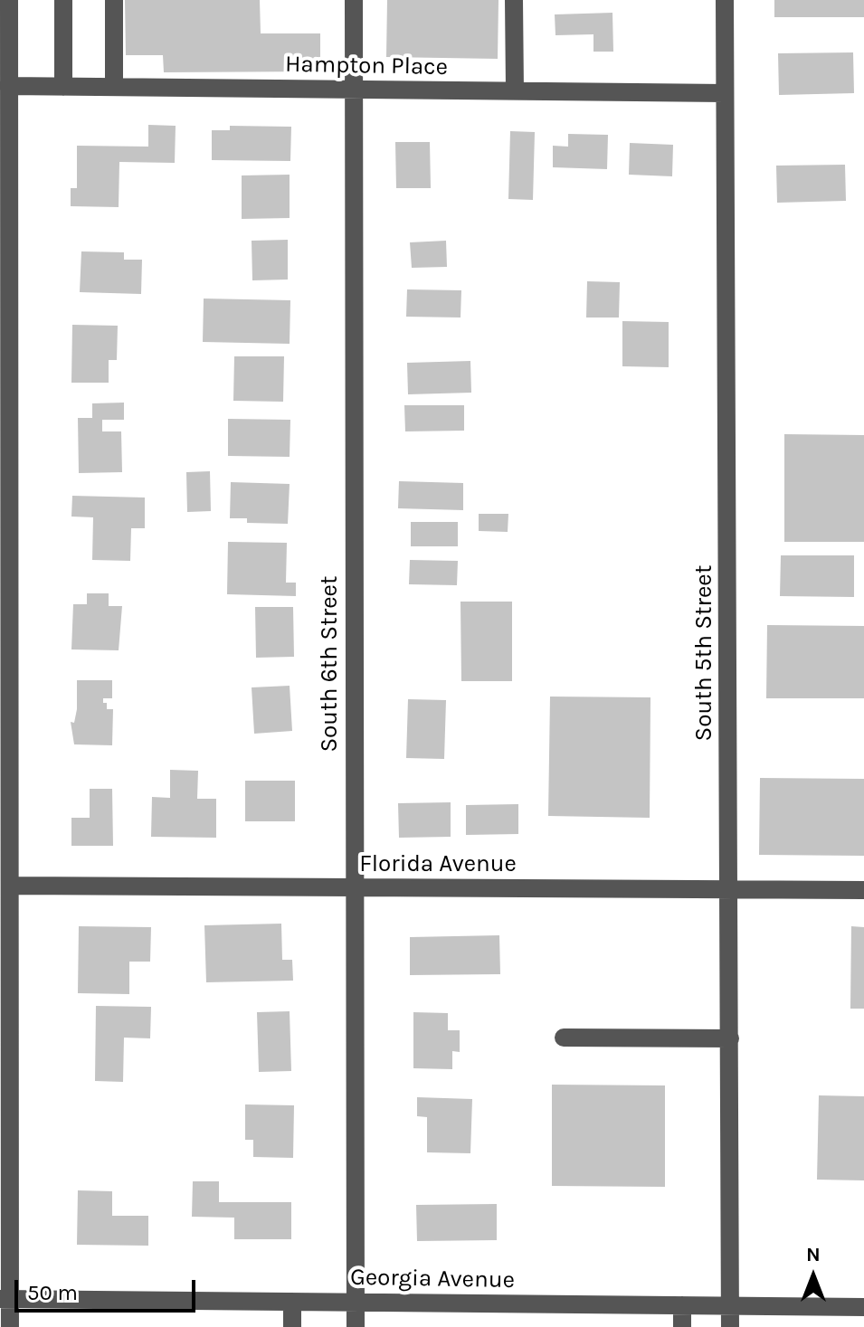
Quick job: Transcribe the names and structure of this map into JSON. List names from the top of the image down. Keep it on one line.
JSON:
{"streets":{"street":["Hampton Place","South 5th Street","South 6th Street","Florida Avenue","Georgia Avenue"]},"crossings":[["Hampton Place","South 5th Street"],["Hampton Place","South 6th Street"],["South 5th Street","Florida Avenue"],["South 5th Street","Georgia Avenue"],["South 6th Street","Florida Avenue"],["South 6th Street","Georgia Avenue"]],"scale_bar":"50 m","north":"top"}
